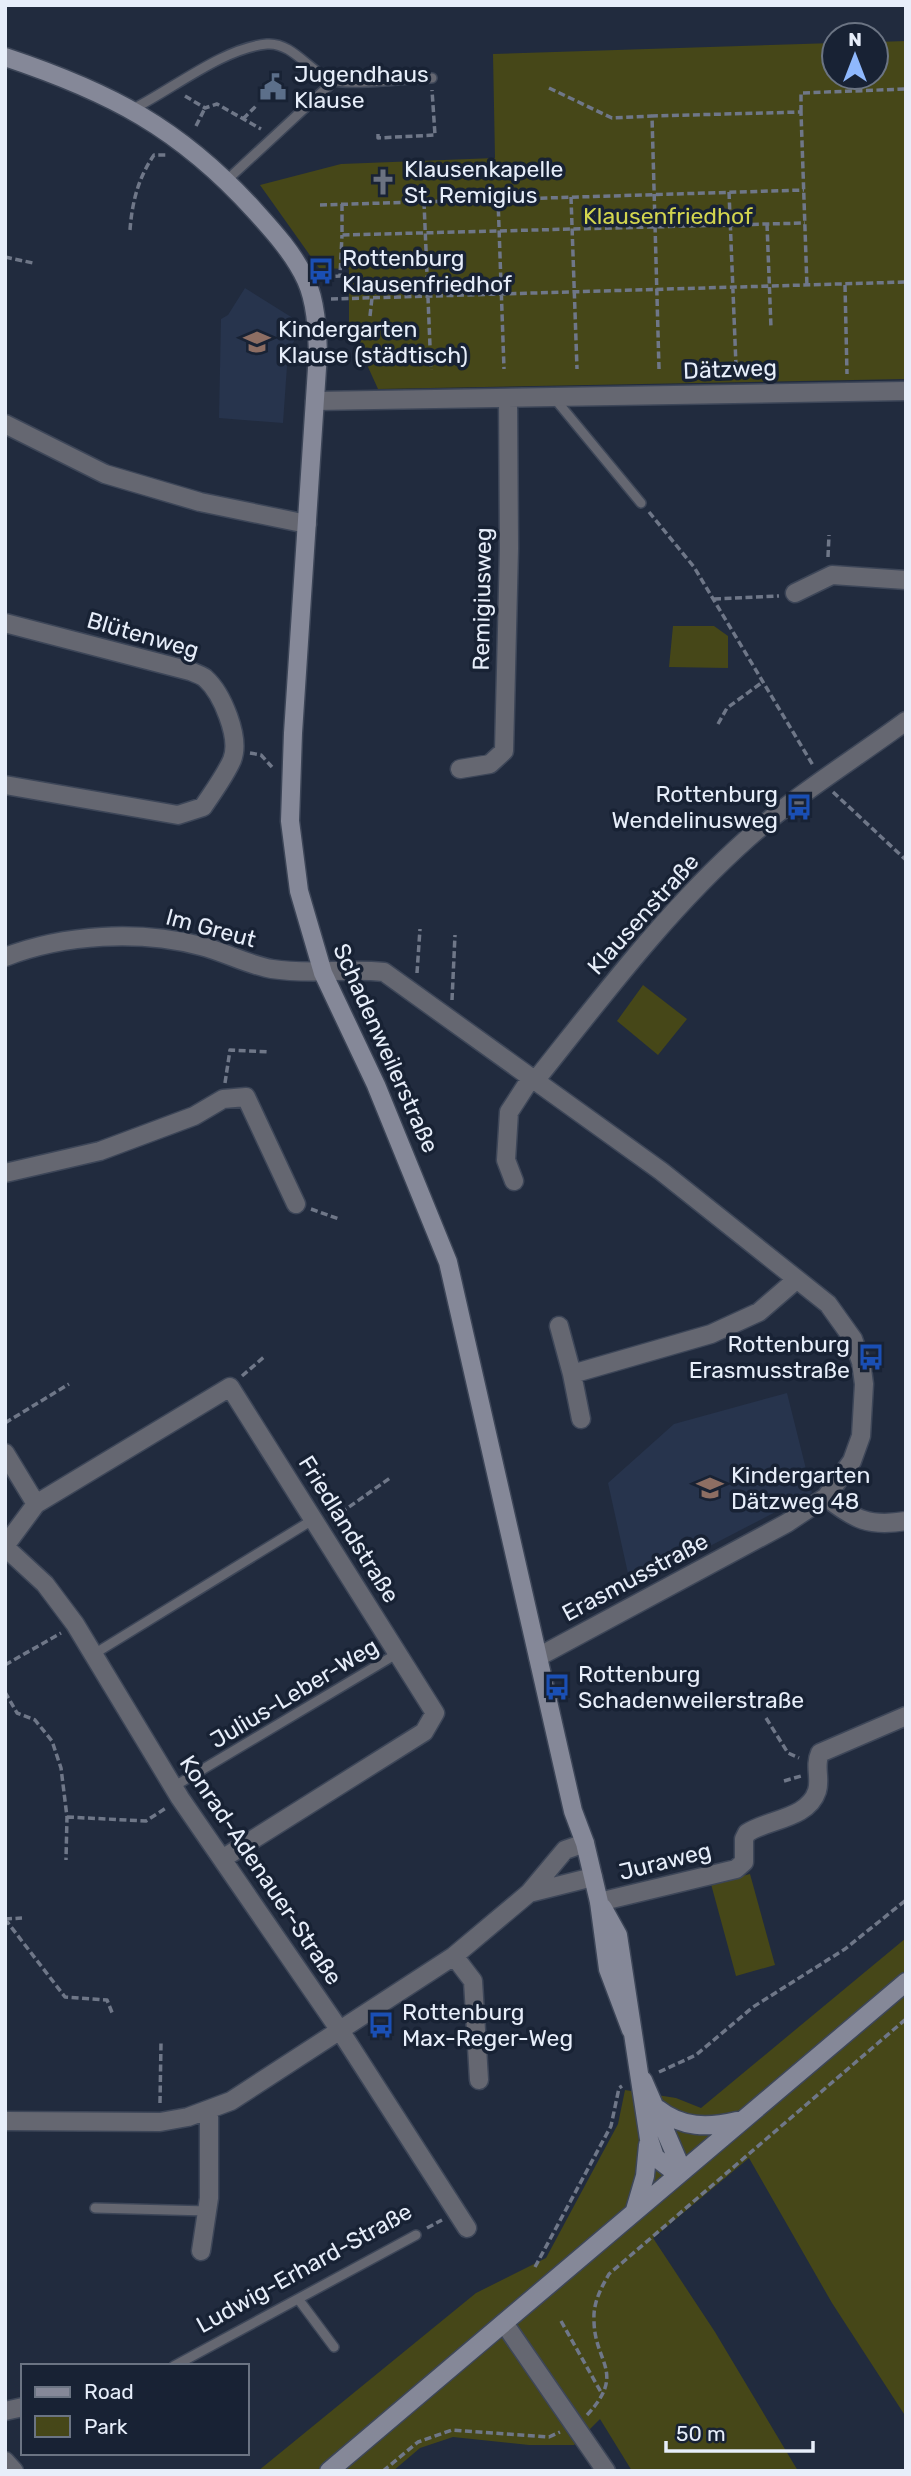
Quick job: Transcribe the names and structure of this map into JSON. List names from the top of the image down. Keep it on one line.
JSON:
{"streets":{"street":["Dätzweg","Remigiusweg","Blütenweg","Klausenstraße","Im Greut","Schadenweilerstraße","Friedlandstraße","Erasmusstraße","Juraweg","Konrad-Adenauer-Straße"],"lane":["Julius-Leber-Weg","Ludwig-Erhard-Straße"]},"crossings":[["Dätzweg","Remigiusweg"],["Dätzweg","Schadenweilerstraße"],["Klausenstraße","Erasmusstraße"],["Im Greut","Schadenweilerstraße"],["Im Greut","Erasmusstraße"],["Schadenweilerstraße","Erasmusstraße"],["Schadenweilerstraße","Juraweg"],["Friedlandstraße","Julius-Leber-Weg"],["Friedlandstraße","Konrad-Adenauer-Straße"],["Julius-Leber-Weg","Konrad-Adenauer-Straße"],["Konrad-Adenauer-Straße","Ludwig-Erhard-Straße"]],"parks":["Klausenfriedhof"],"places":{"public building":["Jugendhaus Klause"],"church":["Klausenkapelle St. Remigius"],"bus stop":["Rottenburg Klausenfriedhof","Rottenburg Wendelinusweg","Rottenburg Erasmusstraße","Rottenburg Schadenweilerstraße","Rottenburg Max-Reger-Weg"],"school or university":["Kindergarten Klause (städtisch)","Kindergarten Dätzweg 48"]},"legend":["Road","Park"],"scale_bar":"50 m","north":"top"}
